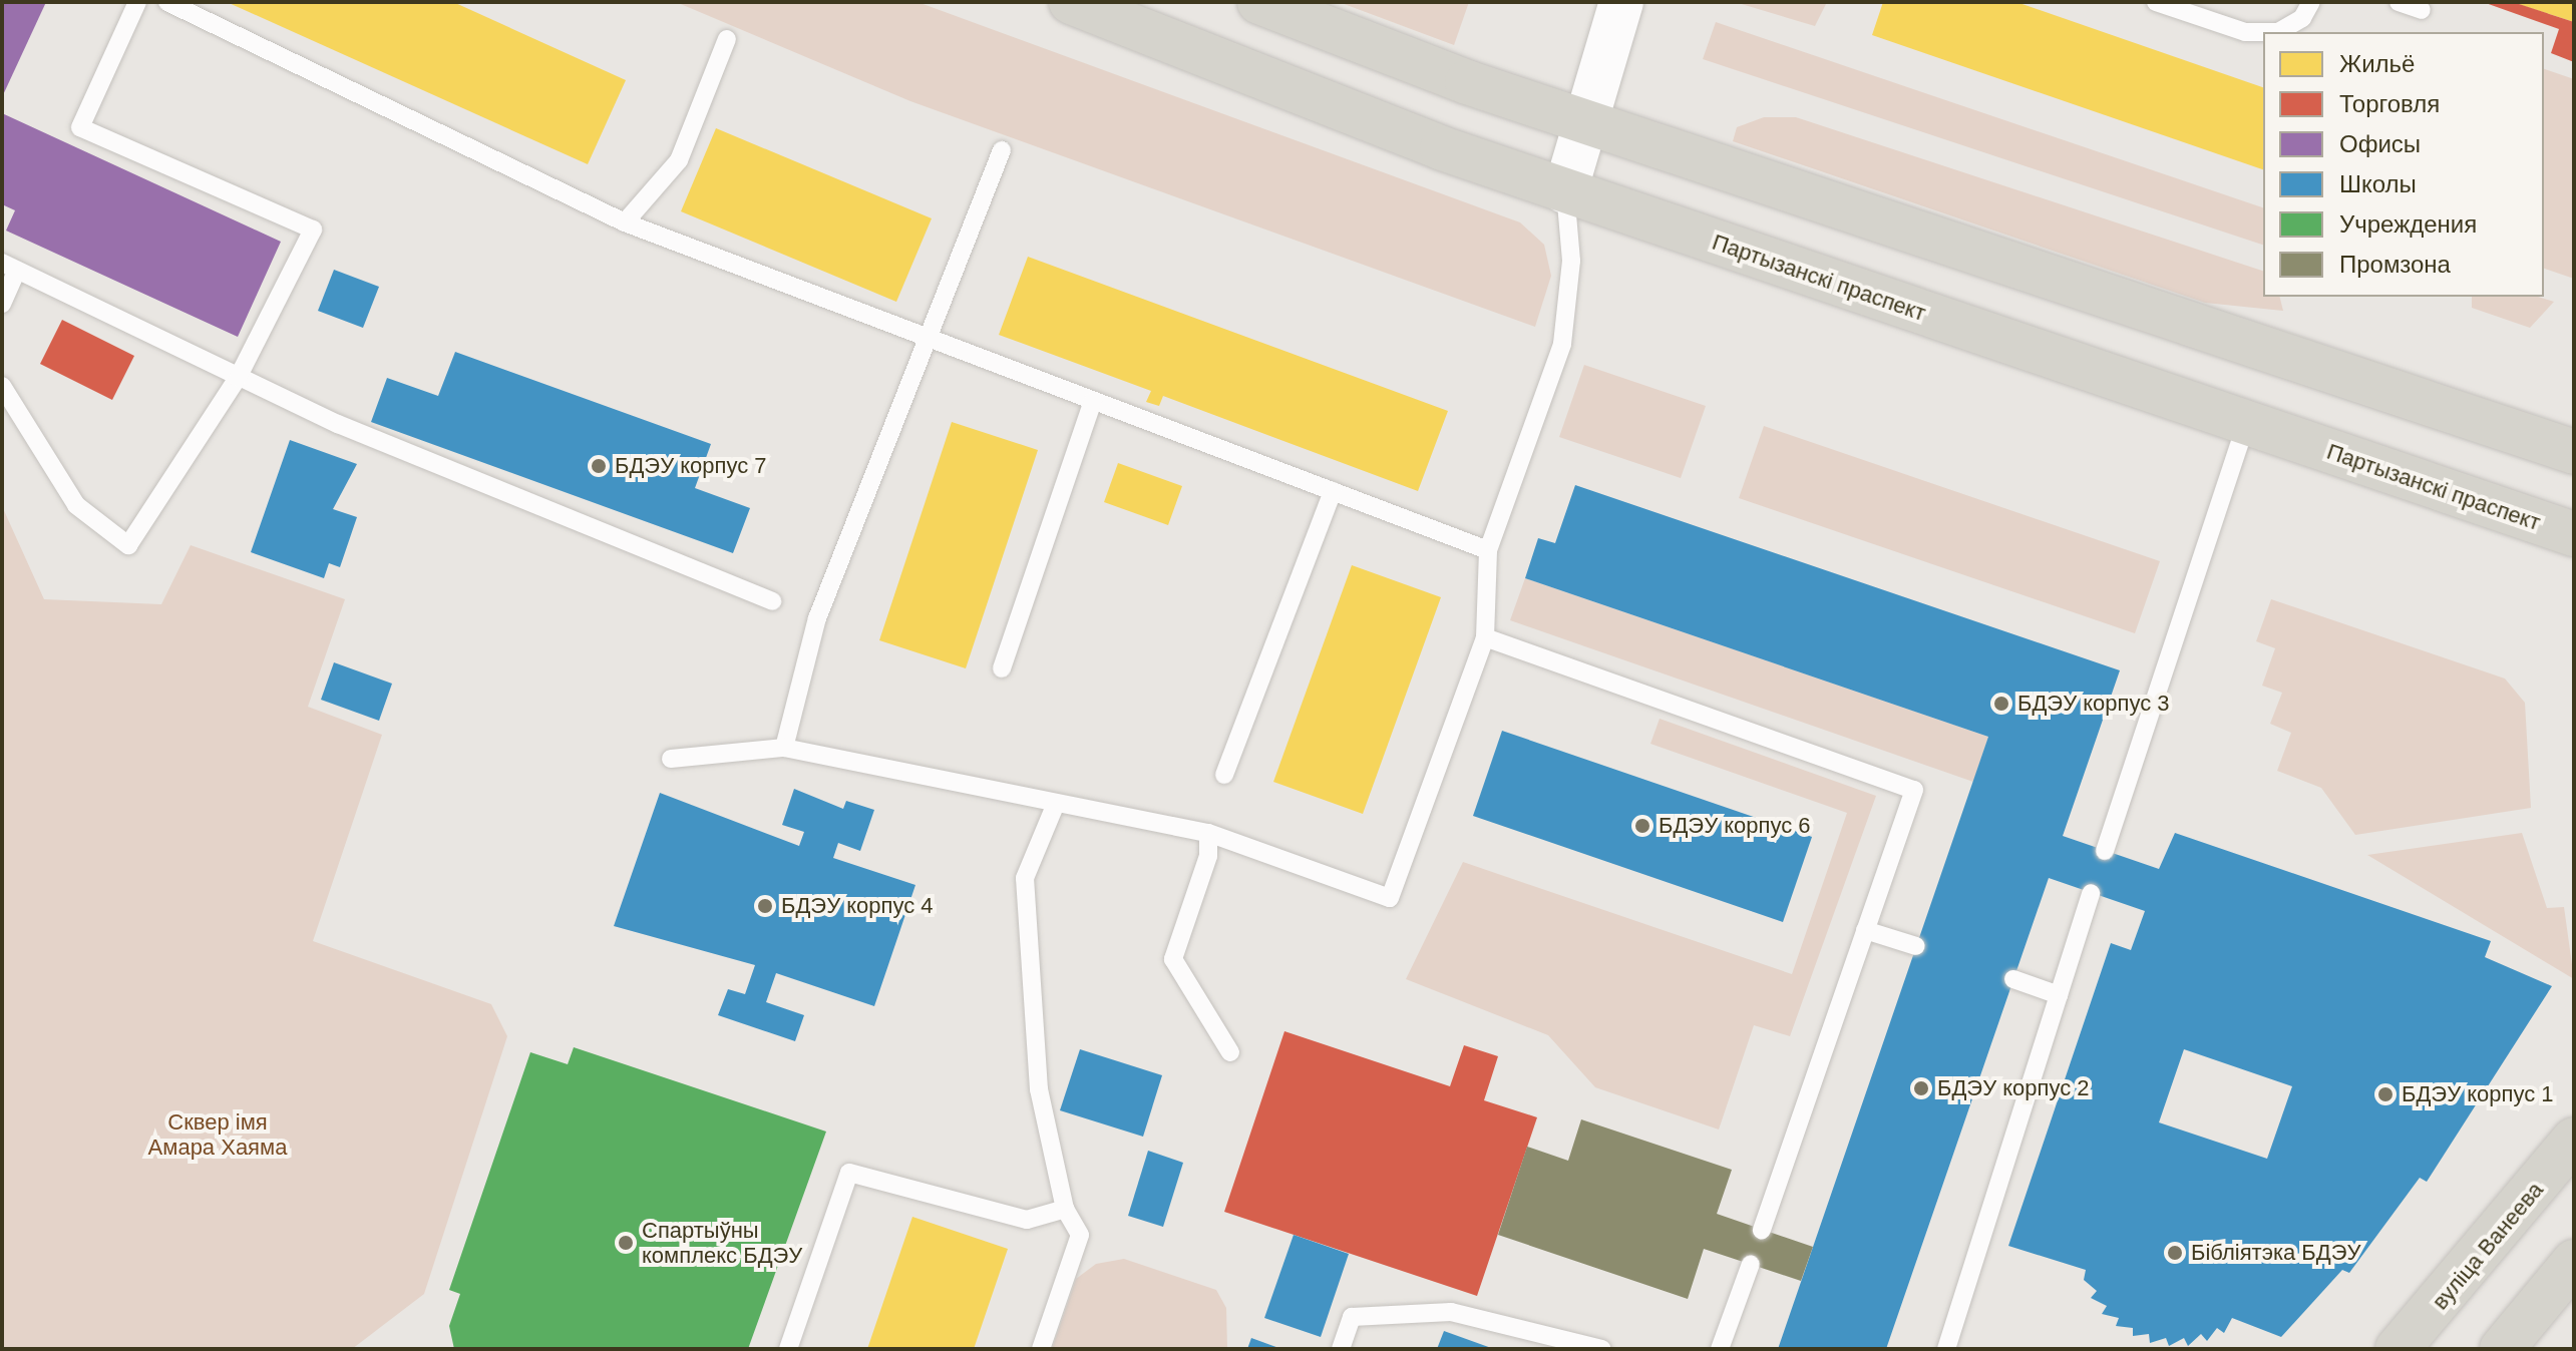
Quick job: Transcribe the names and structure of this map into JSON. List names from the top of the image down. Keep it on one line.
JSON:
{"streets":{"main road":["Партызанскі праспект","вуліца Ванеева"]},"parks":["Сквер імя Амара Хаяма"],"places":["БДЭУ корпус 7","БДЭУ корпус 3","БДЭУ корпус 6","БДЭУ корпус 4","БДЭУ корпус 2","БДЭУ корпус 1","Спартыўны комплекс БДЭУ","Бібліятэка БДЭУ"],"legend":["Жильё","Торговля","Офисы","Школы","Учреждения","Промзона"]}
